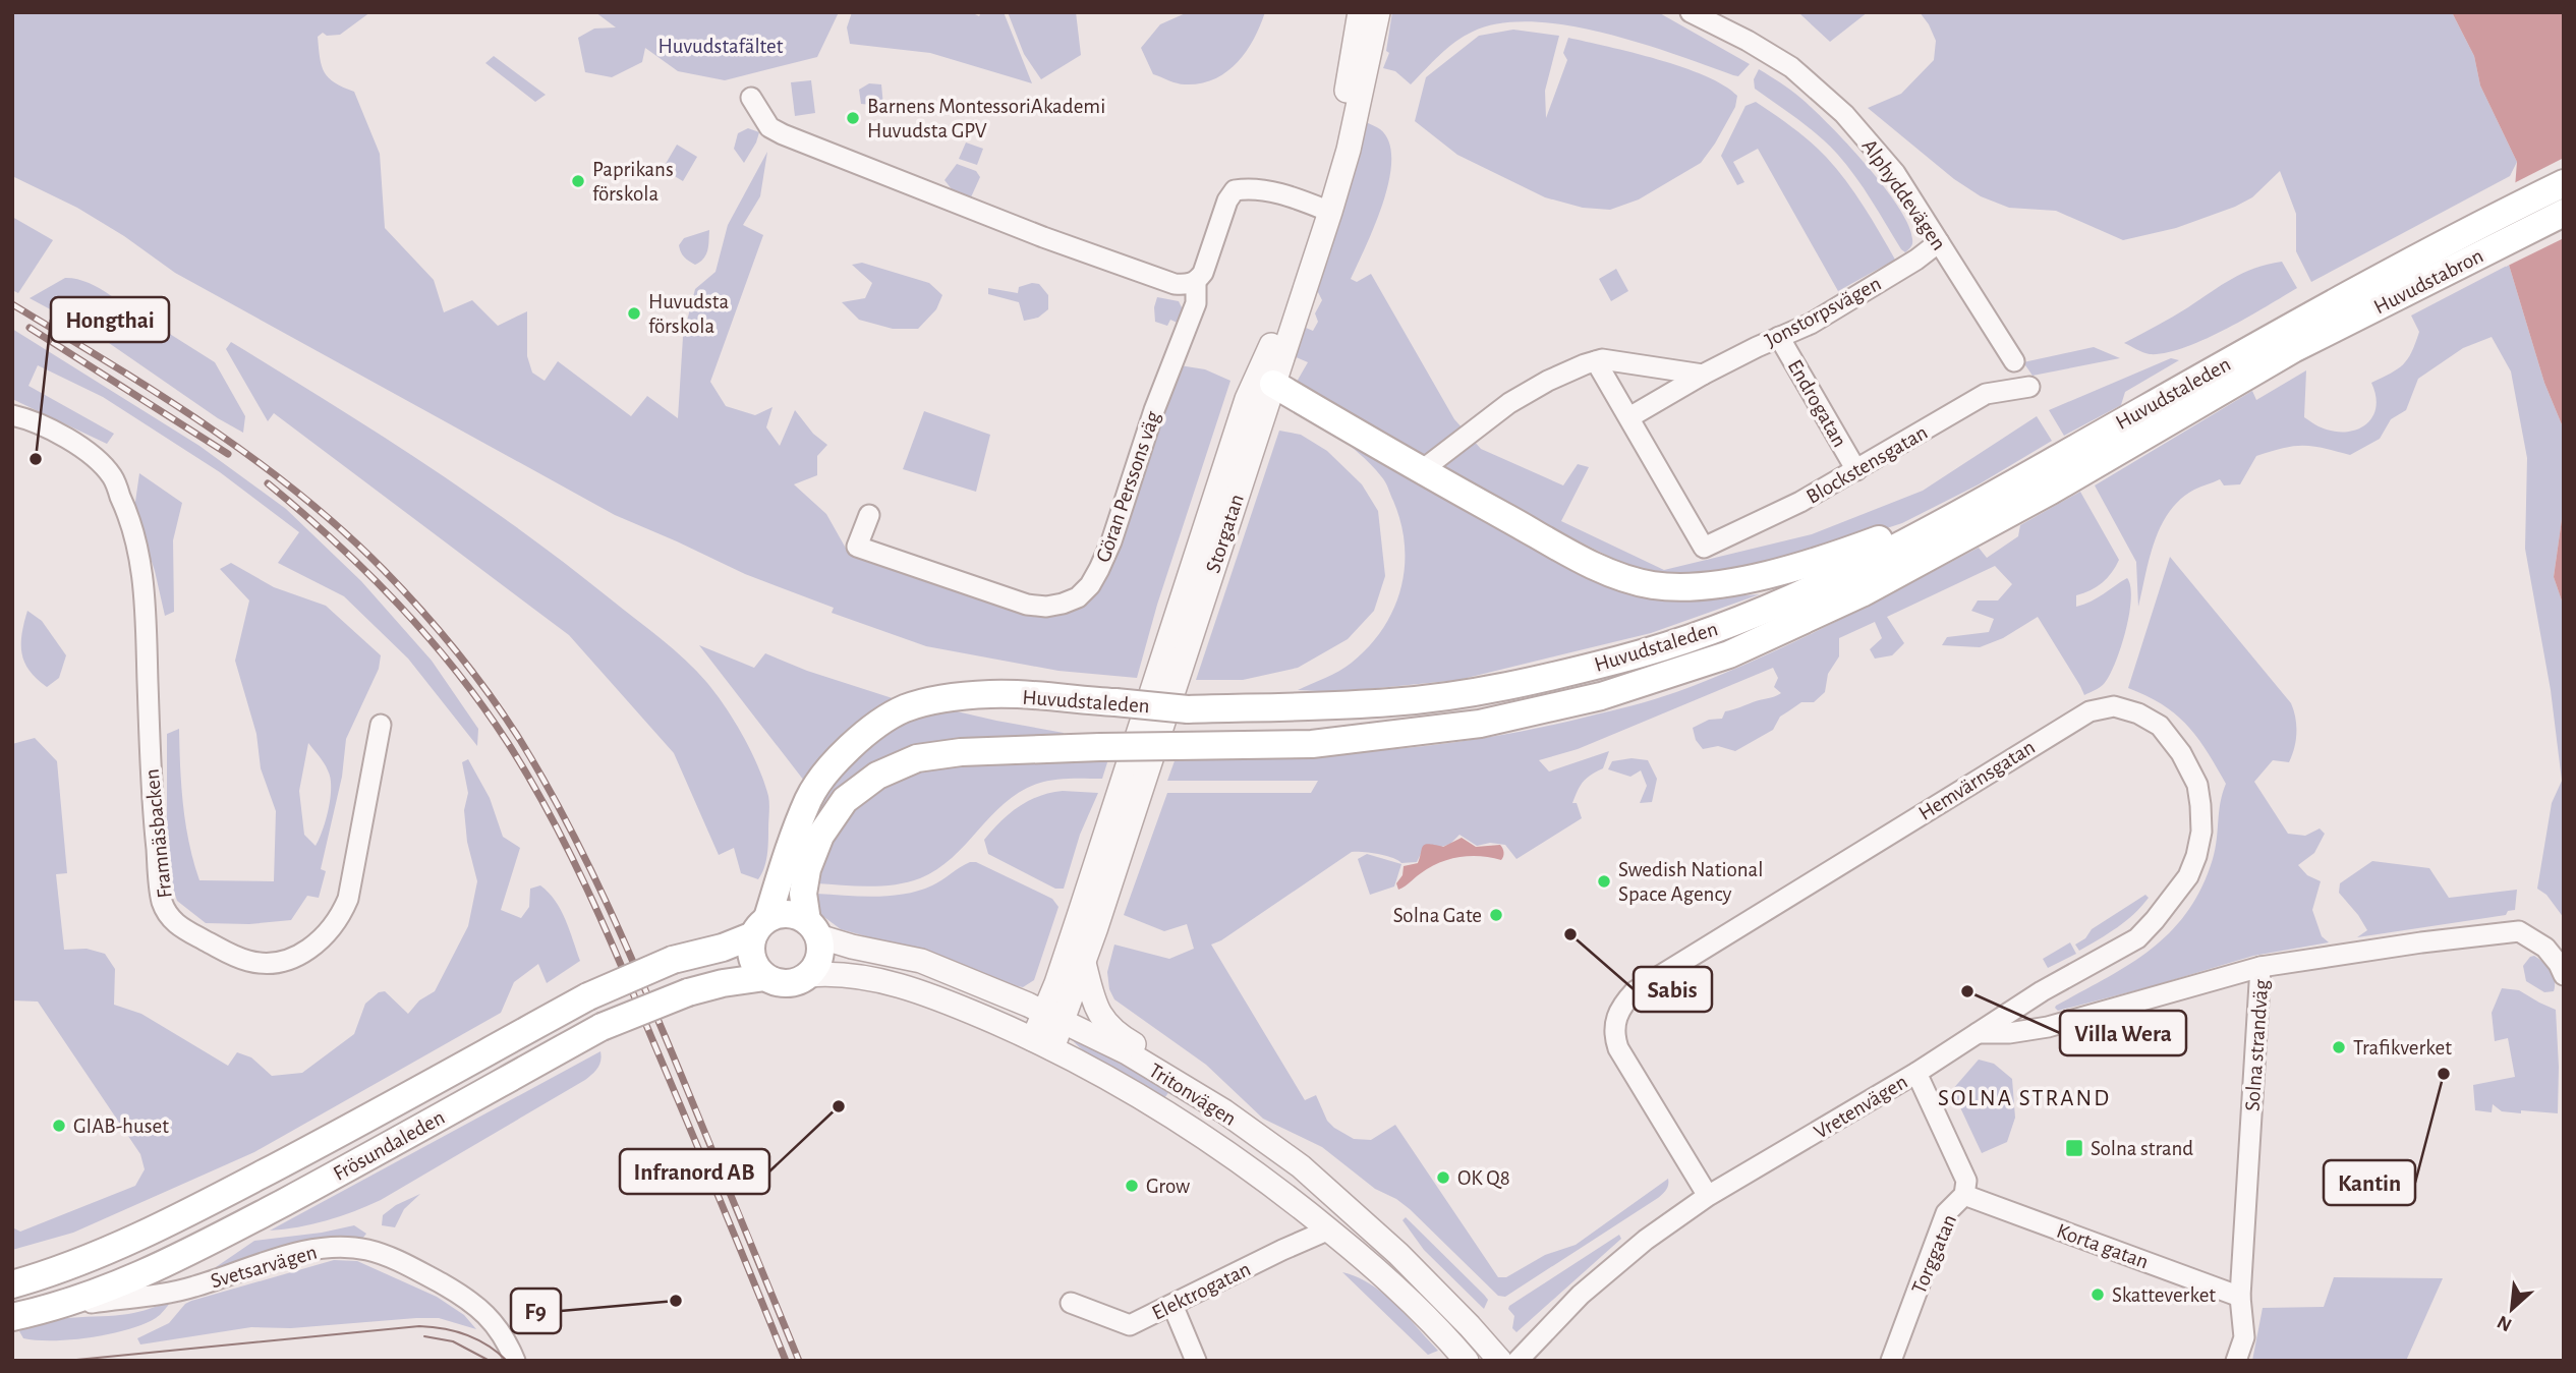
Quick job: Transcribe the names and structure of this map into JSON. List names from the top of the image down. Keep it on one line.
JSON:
{"streets":{"main road":["Huvudstabron","Huvudstaleden","Frösundaleden"],"street":["Alphyddevägen","Jonstorpsvägen","Endrogatan","Blockstensgatan","Göran Perssons väg","Storgatan","Hemvärnsgatan","Framnäsbacken","Solna strandväg","Tritonvägen","Vretenvägen","Korta gatan","Torggatan","Svetsarvägen","Elektrogatan"]},"crossings":[["Alphyddevägen","Jonstorpsvägen"],["Huvudstabron","Huvudstaleden"],["Jonstorpsvägen","Endrogatan"],["Jonstorpsvägen","Blockstensgatan"],["Huvudstaleden","Tritonvägen"],["Huvudstaleden","Frösundaleden"],["Endrogatan","Blockstensgatan"],["Göran Perssons väg","Storgatan"],["Storgatan","Tritonvägen"],["Hemvärnsgatan","Vretenvägen"],["Solna strandväg","Korta gatan"],["Tritonvägen","Frösundaleden"],["Tritonvägen","Elektrogatan"],["Vretenvägen","Torggatan"],["Frösundaleden","Svetsarvägen"],["Korta gatan","Torggatan"]],"districts":["SOLNA STRAND"],"parks":["Huvudstafältet"],"places":{"other":["Barnens MontessoriAkademi Huvudsta GPV","Paprikans förskola","Huvudsta förskola","Hongthai","Swedish National Space Agency","Solna Gate","Sabis","Villa Wera","Trafikverket","Kantin","Infranord AB","GIAB-huset","OK Q8","Grow","Skatteverket","F9"],"transit":["Solna strand"]},"north":"bottom left"}
